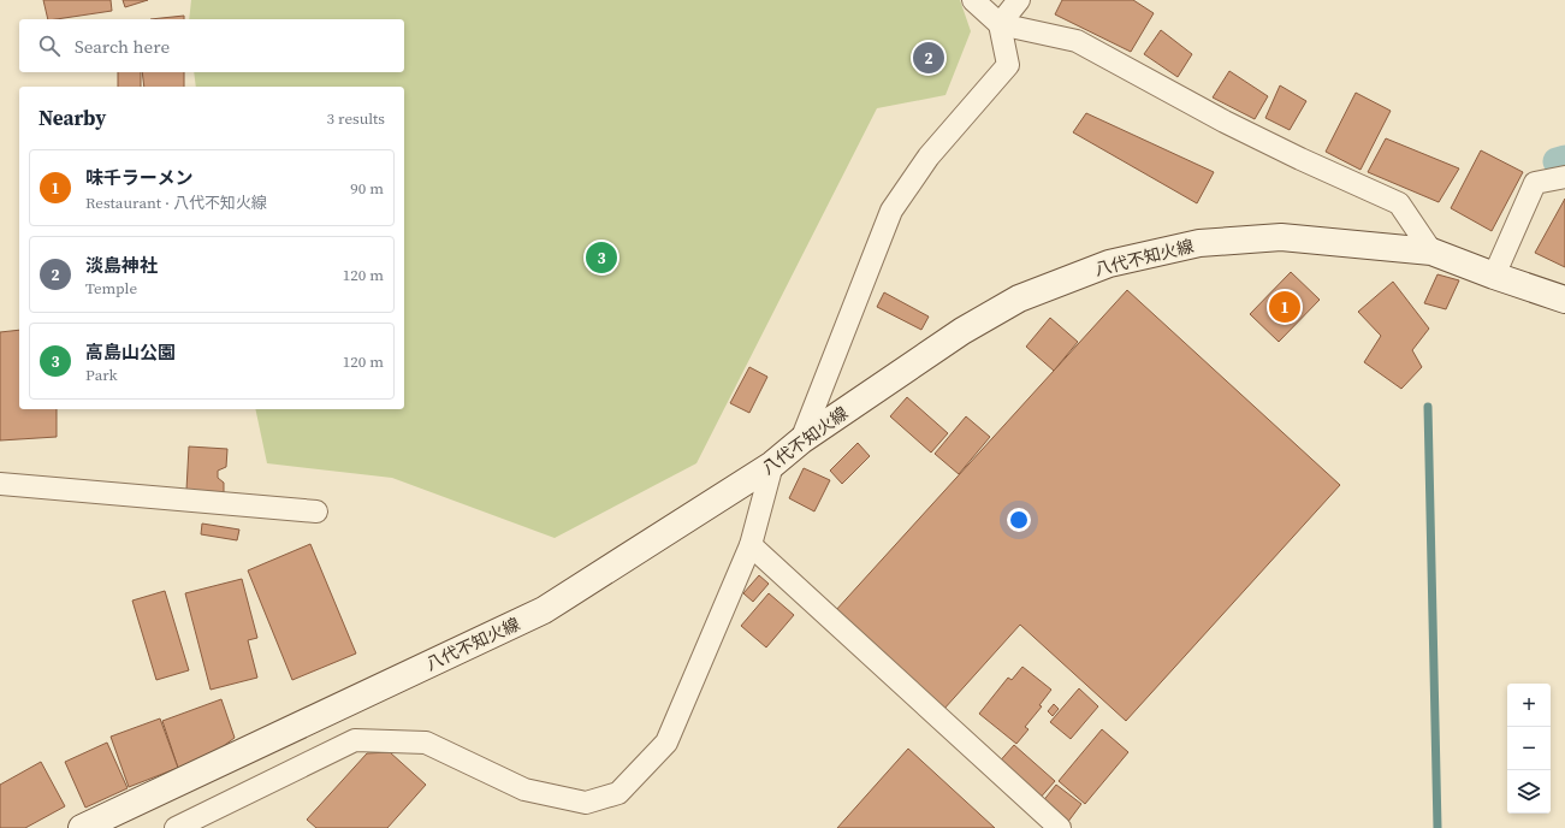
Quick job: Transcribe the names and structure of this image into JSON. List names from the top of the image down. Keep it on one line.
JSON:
{"streets":{"main road":["八代不知火線"]},"page":{"search":"Search here","pins":["2","3","1"],"heading":["Nearby","3 results"],"list":[{"mark":"1","name":"味千ラーメン","note":"Restaurant · 八代不知火線","value":"90 m"},{"mark":"2","name":"淡島神社","note":"Temple","value":"120 m"},{"mark":"3","name":"高島山公園","note":"Park","value":"120 m"}],"map_buttons":["+","−"]}}
